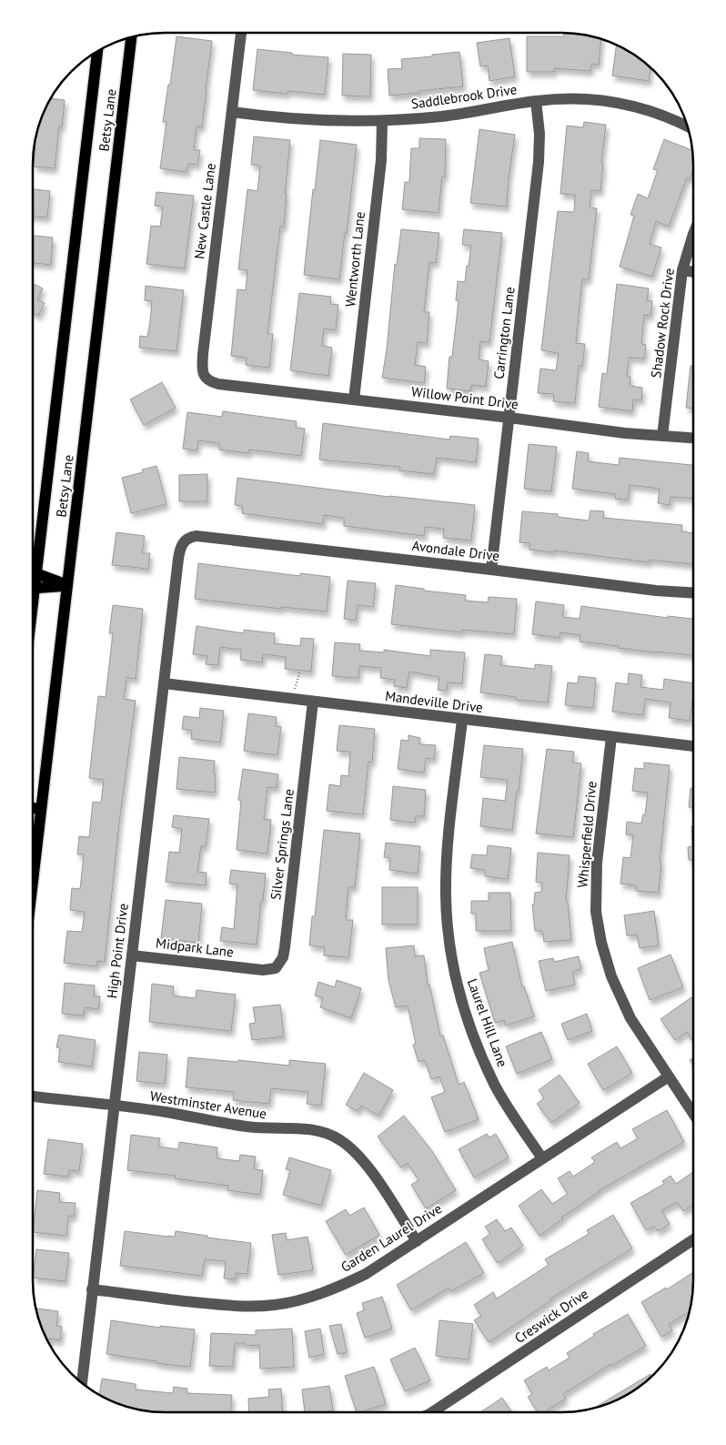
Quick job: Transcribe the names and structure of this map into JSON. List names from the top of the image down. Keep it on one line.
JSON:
{"streets":{"main road":["Betsy Lane"],"street":["Saddlebrook Drive","New Castle Lane","Wentworth Lane","Shadow Rock Drive","Carrington Lane","Willow Point Drive","Avondale Drive","Mandeville Drive","Whisperfield Drive","Silver Springs Lane","Midpark Lane","High Point Drive","Laurel Hill Lane","Westminster Avenue","Garden Laurel Drive","Creswick Drive"]},"crossings":[["Saddlebrook Drive","New Castle Lane"],["Saddlebrook Drive","Wentworth Lane"],["Saddlebrook Drive","Carrington Lane"],["New Castle Lane","Willow Point Drive"],["Wentworth Lane","Willow Point Drive"],["Shadow Rock Drive","Willow Point Drive"],["Carrington Lane","Willow Point Drive"],["Carrington Lane","Avondale Drive"],["Avondale Drive","High Point Drive"],["Mandeville Drive","Whisperfield Drive"],["Mandeville Drive","Silver Springs Lane"],["Mandeville Drive","High Point Drive"],["Mandeville Drive","Laurel Hill Lane"],["Whisperfield Drive","Garden Laurel Drive"],["Silver Springs Lane","Midpark Lane"],["Midpark Lane","High Point Drive"],["High Point Drive","Westminster Avenue"],["High Point Drive","Garden Laurel Drive"],["Laurel Hill Lane","Garden Laurel Drive"],["Westminster Avenue","Garden Laurel Drive"]]}
